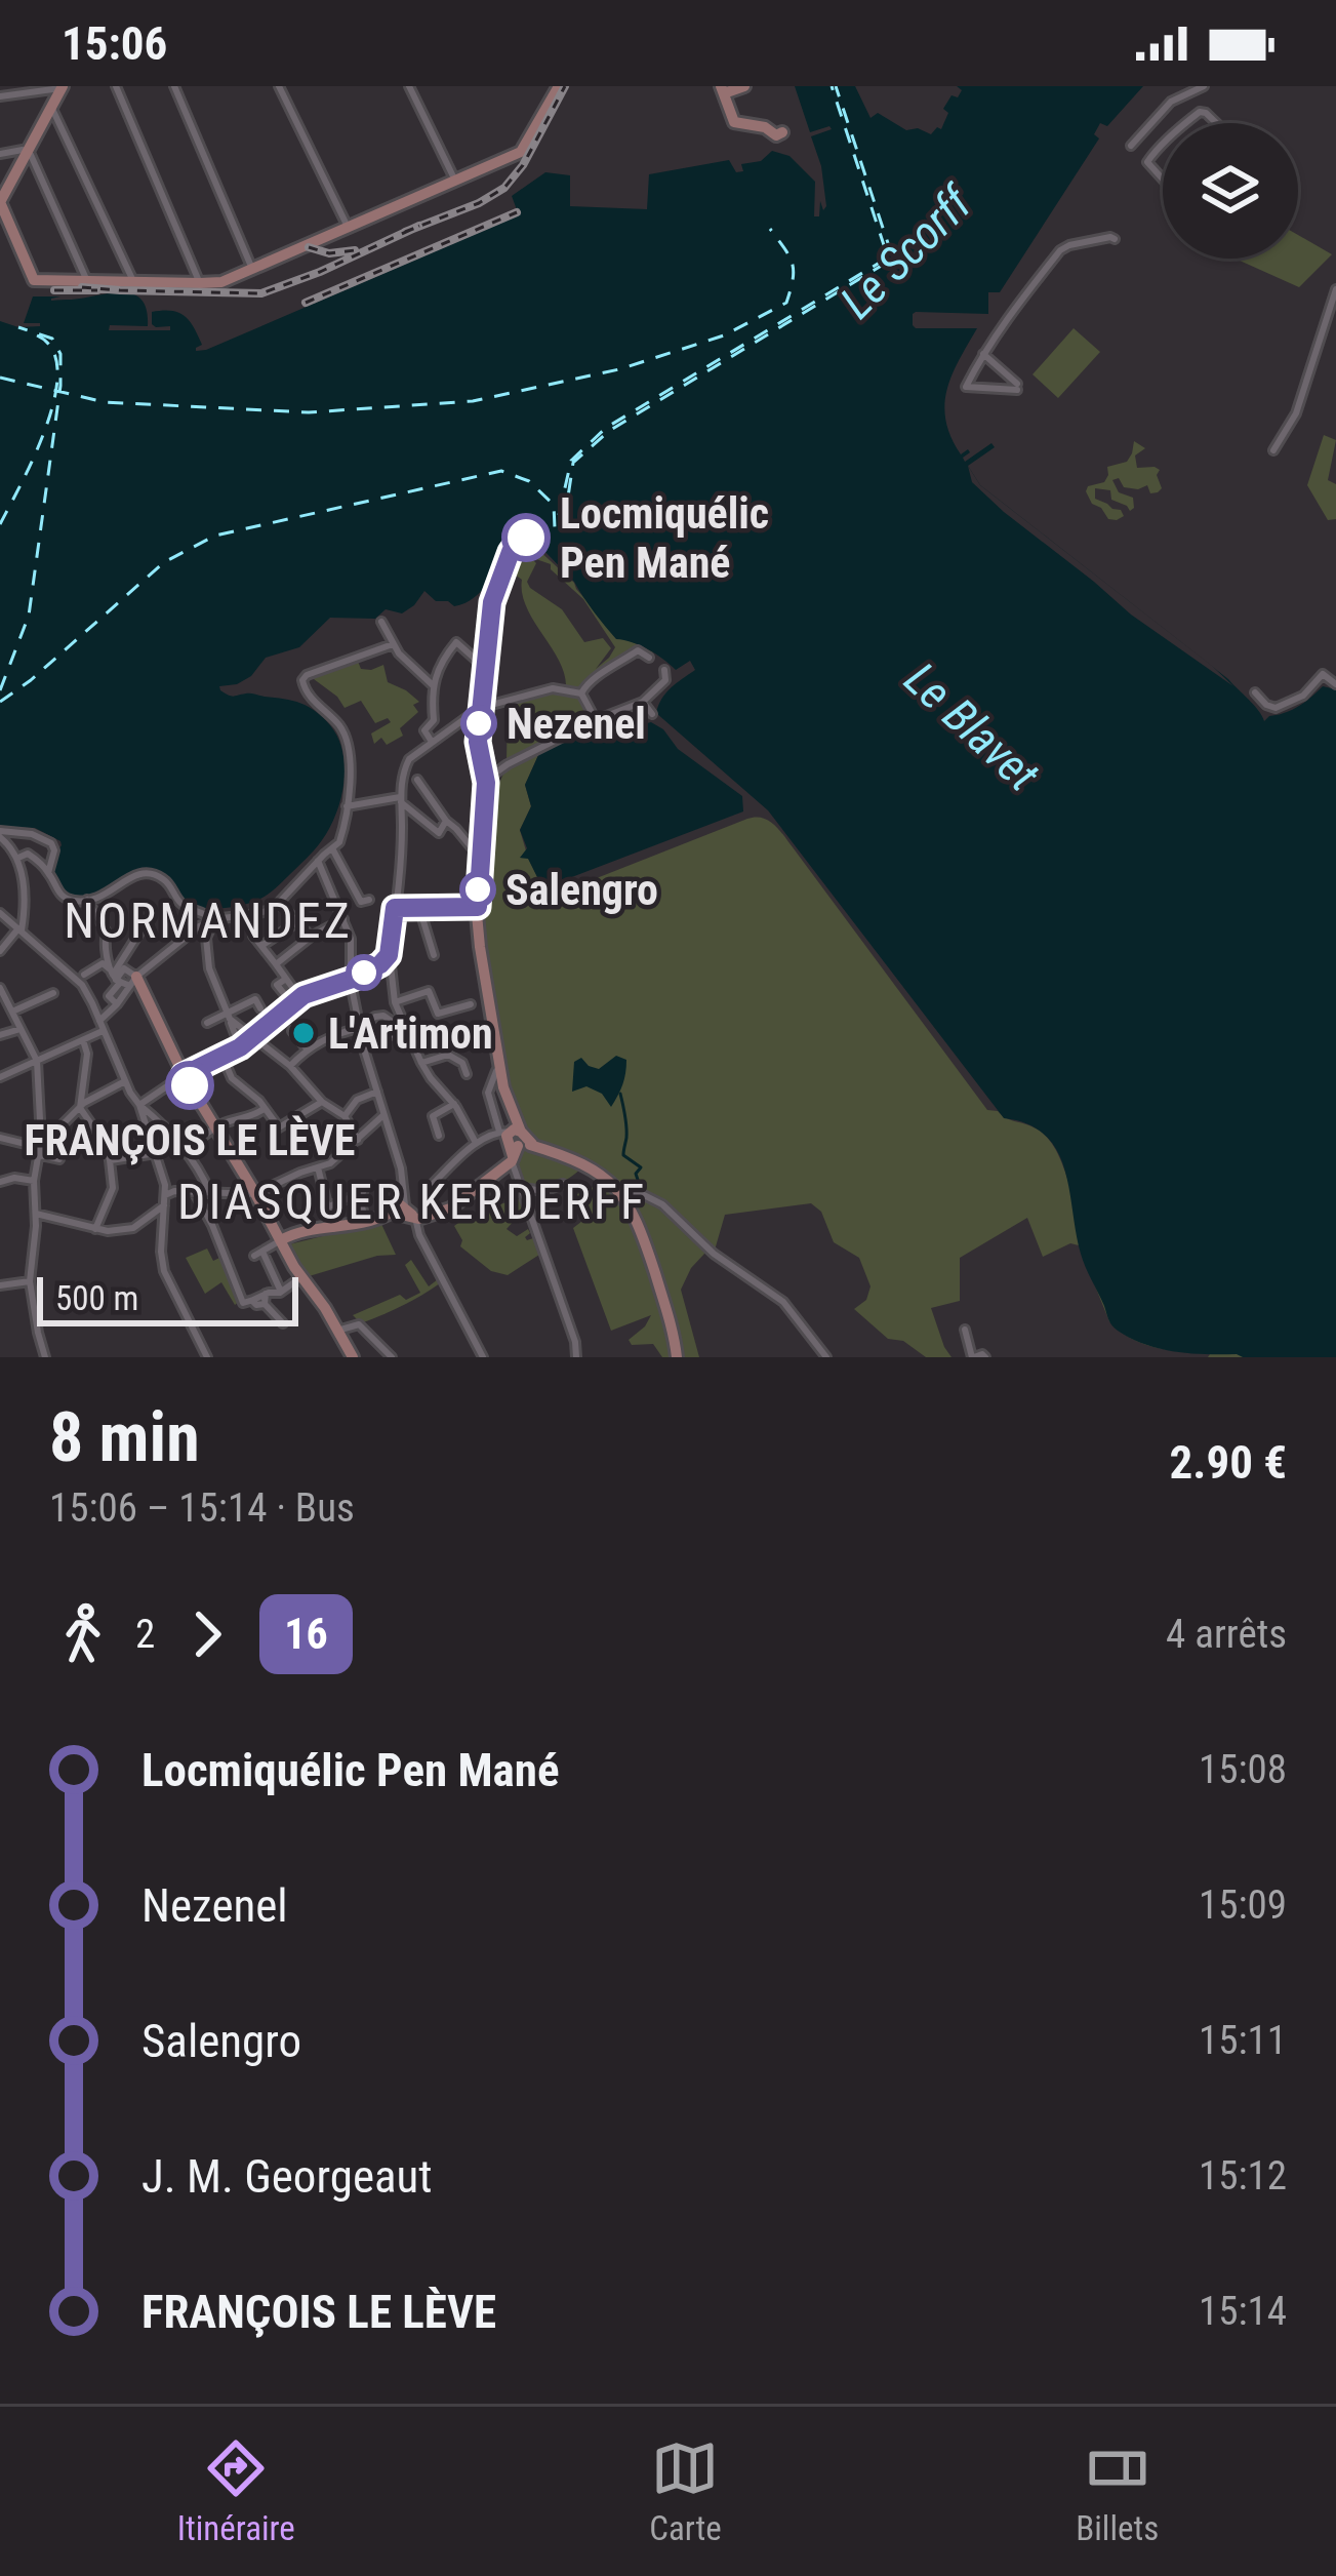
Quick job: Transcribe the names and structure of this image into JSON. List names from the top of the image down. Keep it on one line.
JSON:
{"districts":["NORMANDEZ","DIASQUER KERDERFF"],"water":["Le Scorff","Le Blavet"],"places":["Locmiquélic Pen Mané","Nezenel","Salengro","L'Artimon","FRANÇOIS LE LÈVE"],"lines":["bus line 16"],"scale_bar":"500 m","page":{"status":"15:06","scale":"500 m","heading":["8 min","15:06 – 15:14 · Bus","2.90 €"],"legs":["2","16","4 arrêts"],"list":[{"name":"Locmiquélic Pen Mané","value":"15:08"},{"name":"Nezenel","value":"15:09"},{"name":"Salengro","value":"15:11"},{"name":"J. M. Georgeaut","value":"15:12"},{"name":"FRANÇOIS LE LÈVE","value":"15:14"}],"tabs":["Itinéraire","Carte","Billets"]}}
